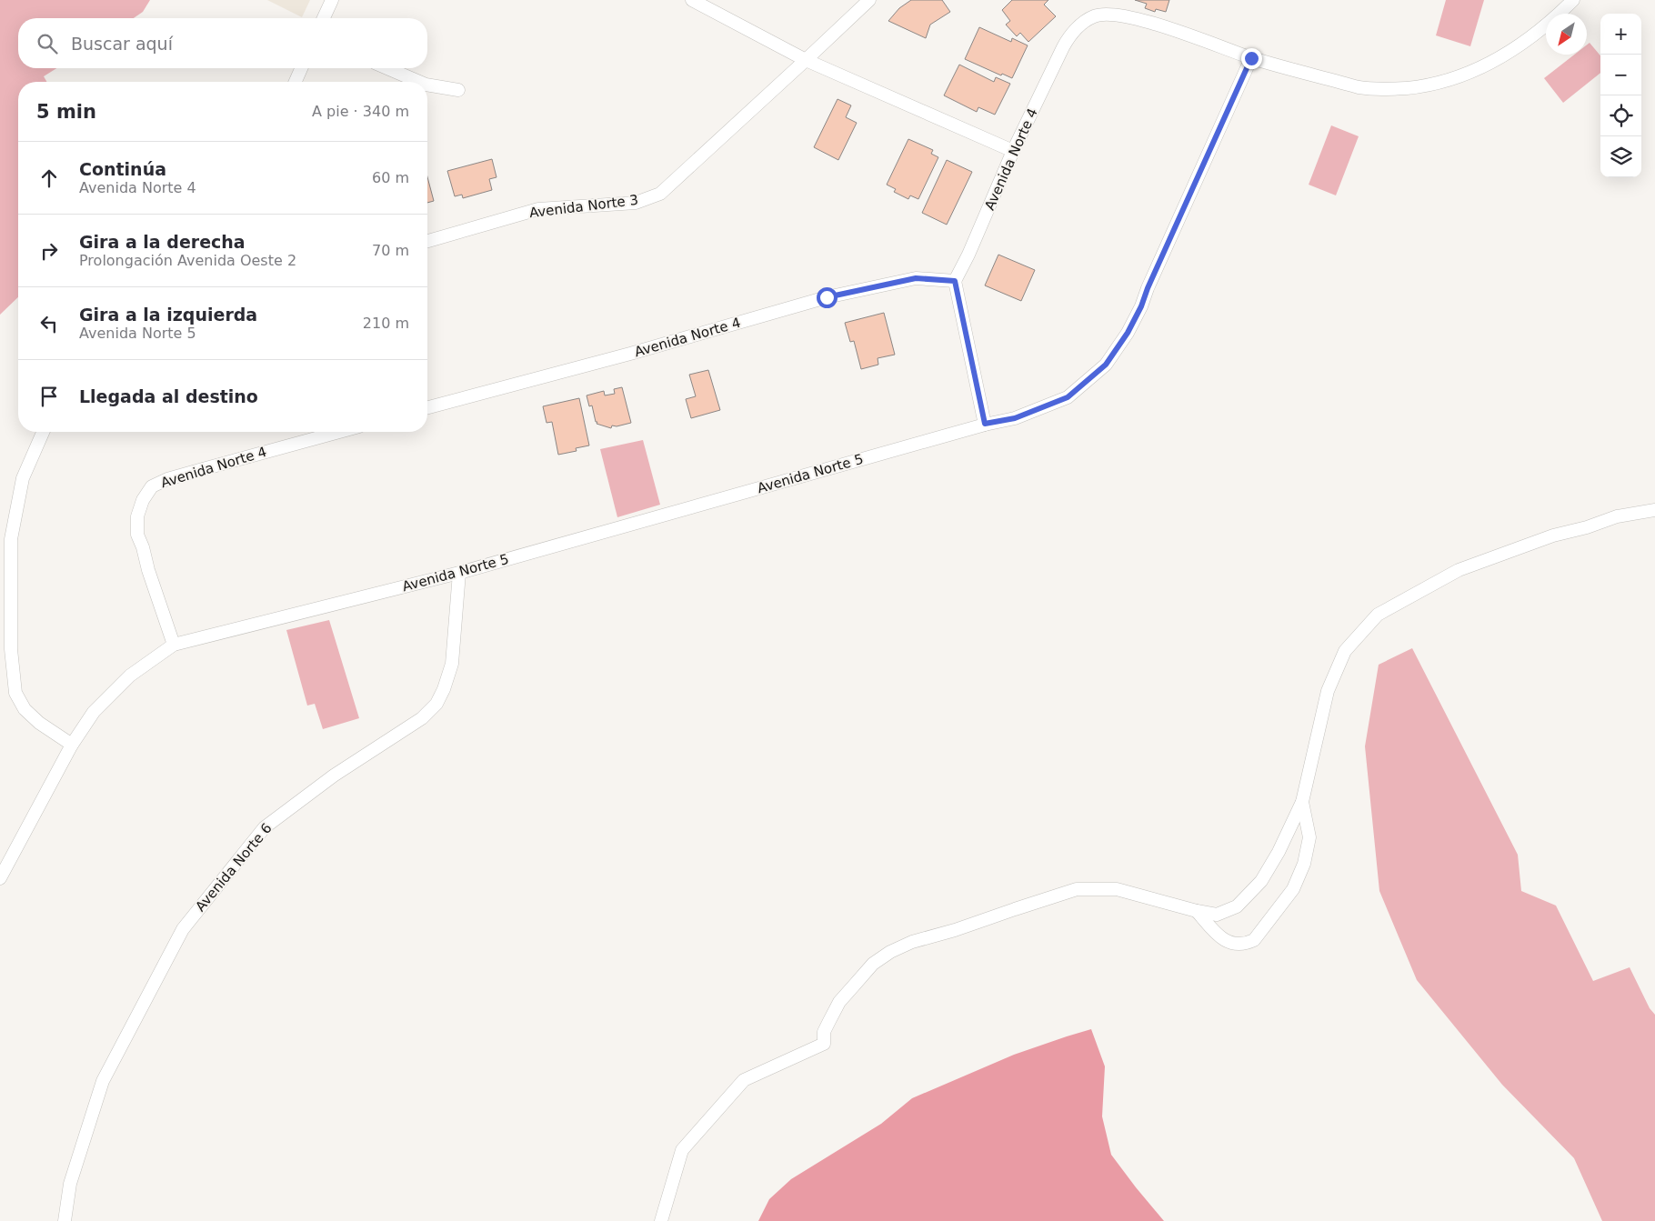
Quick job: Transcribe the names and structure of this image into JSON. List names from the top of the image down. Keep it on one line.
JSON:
{"streets":{"street":["Avenida Norte 4","Avenida Norte 3","Avenida Norte 5","Avenida Norte 6"]},"crossings":[["Avenida Norte 4","Avenida Norte 5"],["Avenida Norte 5","Avenida Norte 6"]],"north":"bottom left","page":{"map_buttons":["+","−"],"search":"Buscar aquí","heading":["5 min","A pie · 340 m"],"list":[["Continúa","Avenida Norte 4","60 m"],["Gira a la derecha","Prolongación Avenida Oeste 2","70 m"],["Gira a la izquierda","Avenida Norte 5","210 m"],"Llegada al destino"]}}
